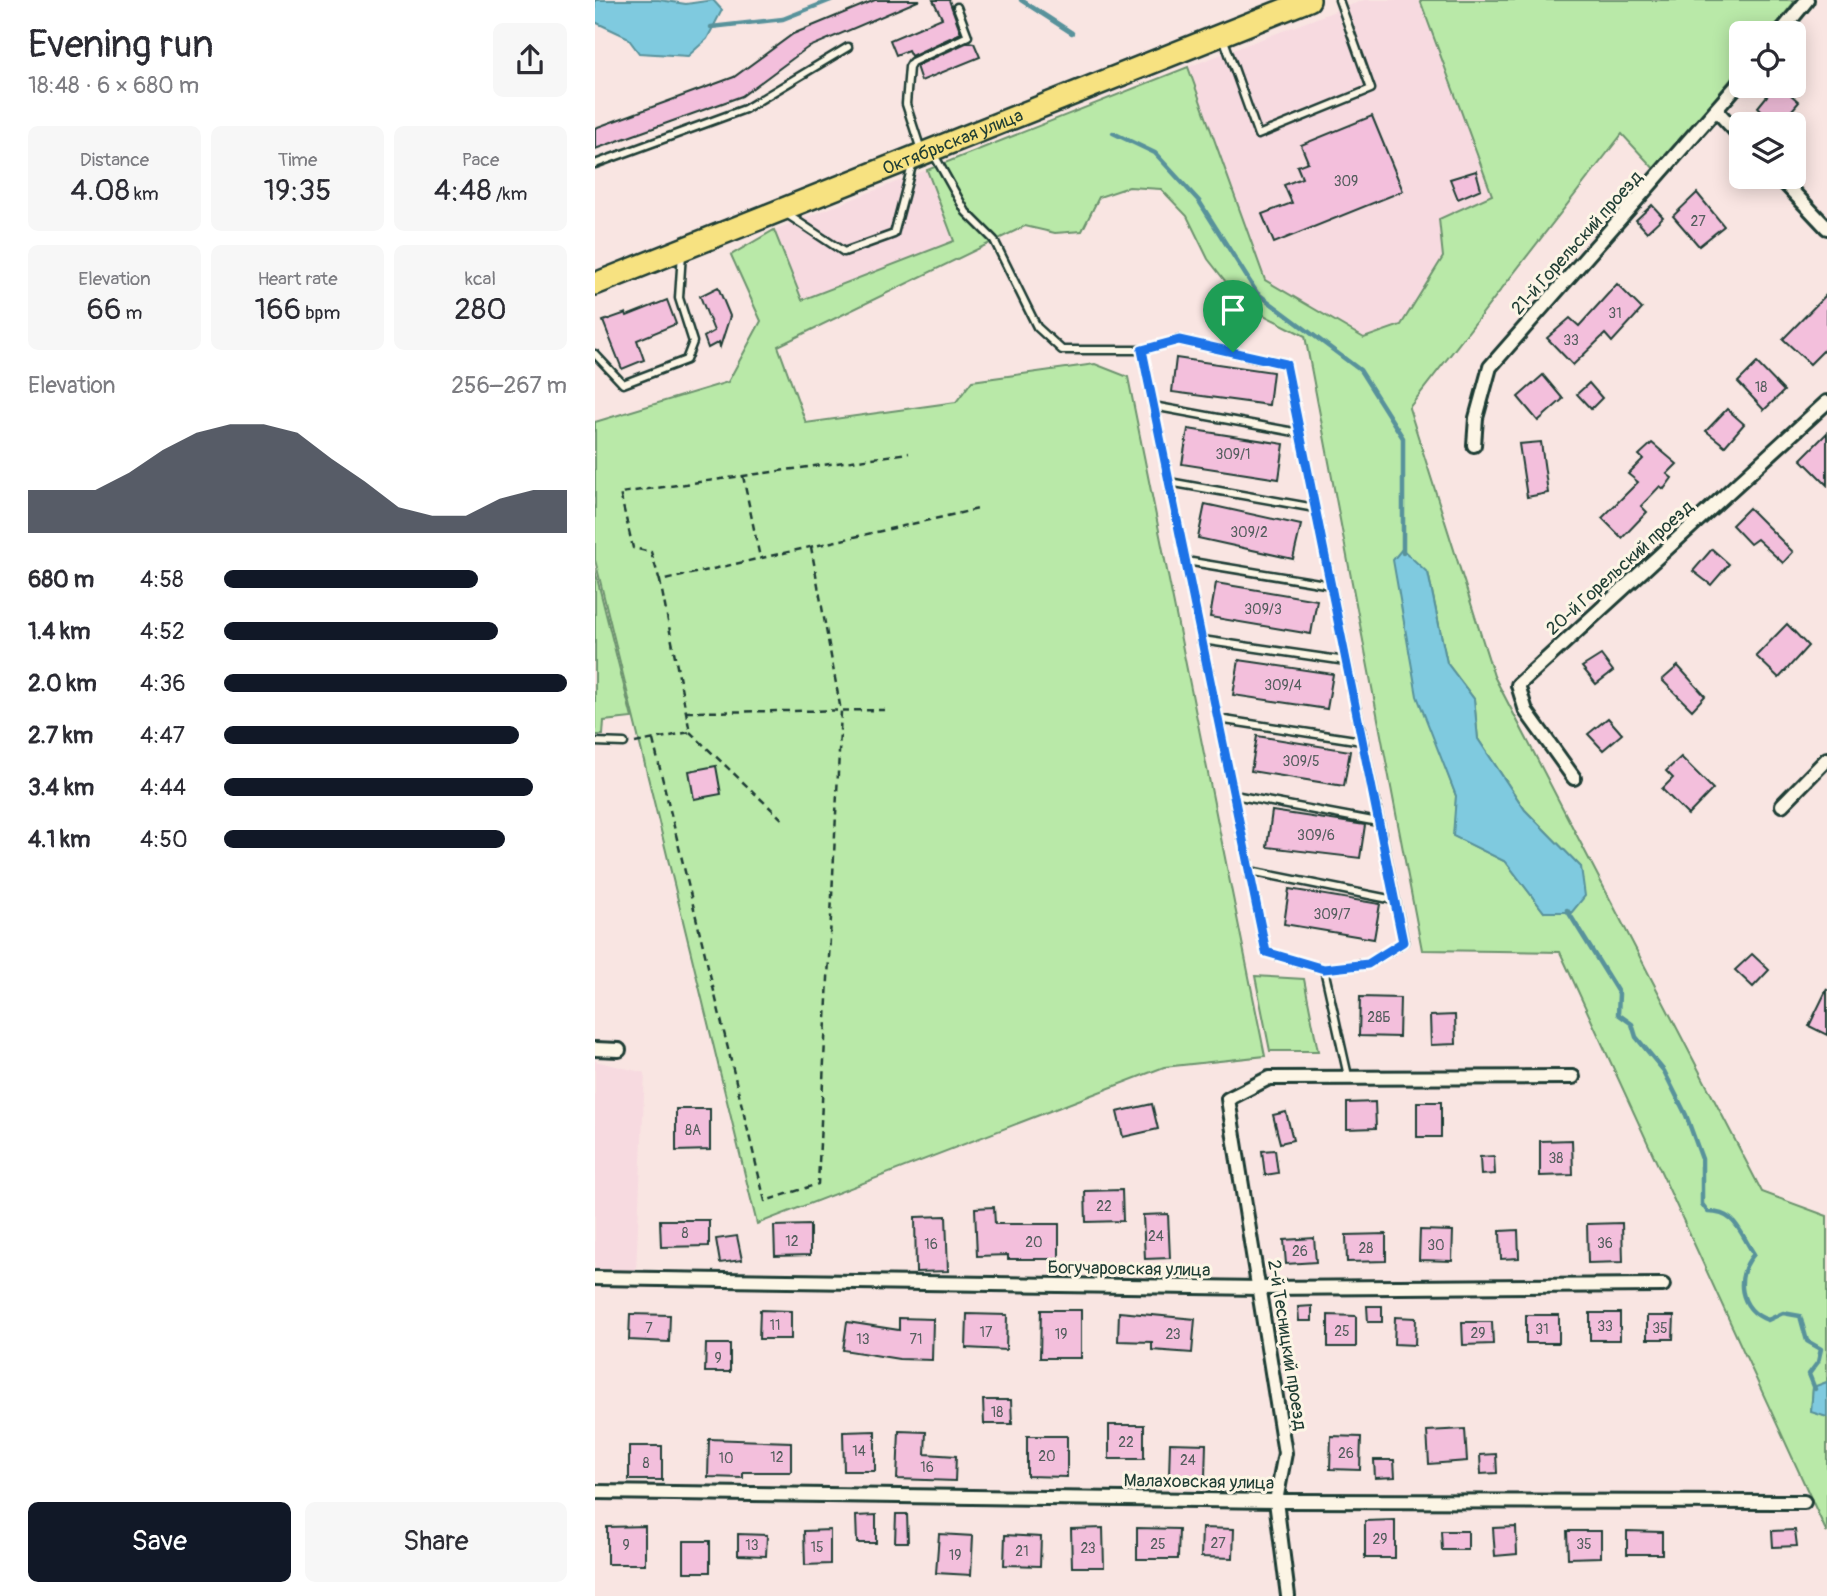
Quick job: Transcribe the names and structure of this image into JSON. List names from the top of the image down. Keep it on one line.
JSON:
{"streets":{"main road":["Октябрьская улица"],"street":["21-й Горельский проезд","20-й Горельский проезд","Богучаровская улица","2-й Тесницкий проезд","Малаховская улица"]},"crossings":[["Богучаровская улица","2-й Тесницкий проезд"],["2-й Тесницкий проезд","Малаховская улица"]],"house_numbers":["309","27","31","33","18","309/1","309/2","309/3","309/4","309/5","309/6","309/7","28Б","8А","38","22","8","24","12","20","36","16","30","28","26","11","33","7","35","31","25","17","29","19","23","13","71","9","18","22","14","26","20","12","10","24","8","16","29","27","25","35","9","13","15","23","21","19"],"page":{"heading":["Evening run","18:48 · 6 × 680 m"],"stats":[["Distance","4.08 km"],["Time","19:35"],["Pace","4:48 /km"],["Elevation","66 m"],["Heart rate","166 bpm"],["kcal","280"]],"chart":["Elevation","256–267 m"],"list":[{"name":"680 m","note":"4:58"},{"name":"1.4 km","note":"4:52"},{"name":"2.0 km","note":"4:36"},{"name":"2.7 km","note":"4:47"},{"name":"3.4 km","note":"4:44"},{"name":"4.1 km","note":"4:50"}],"buttons":["Save","Share"]}}
